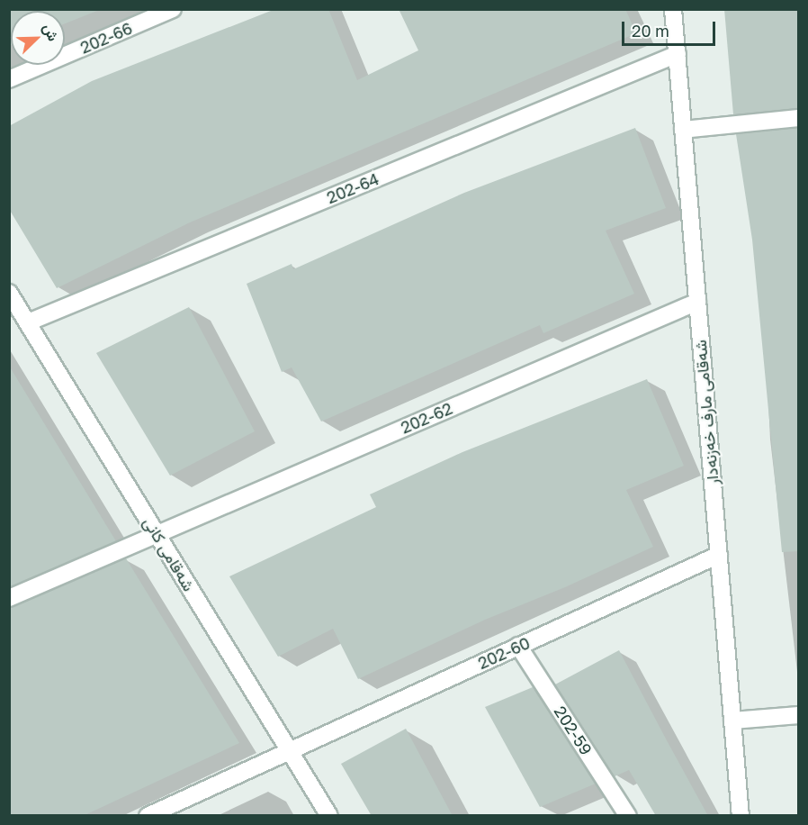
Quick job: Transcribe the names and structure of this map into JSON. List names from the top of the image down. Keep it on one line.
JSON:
{"streets":{"street":["202-66","202-64","شەقامی مارف خەزنەدار","202-62","شەقامی کانی","202-60","202-59"]},"crossings":[["202-64","شەقامی مارف خەزنەدار"],["202-64","شەقامی کانی"],["شەقامی مارف خەزنەدار","202-62"],["شەقامی مارف خەزنەدار","202-60"],["202-62","شەقامی کانی"],["شەقامی کانی","202-60"],["202-60","202-59"]],"scale_bar":"20 m","north":"top right"}
